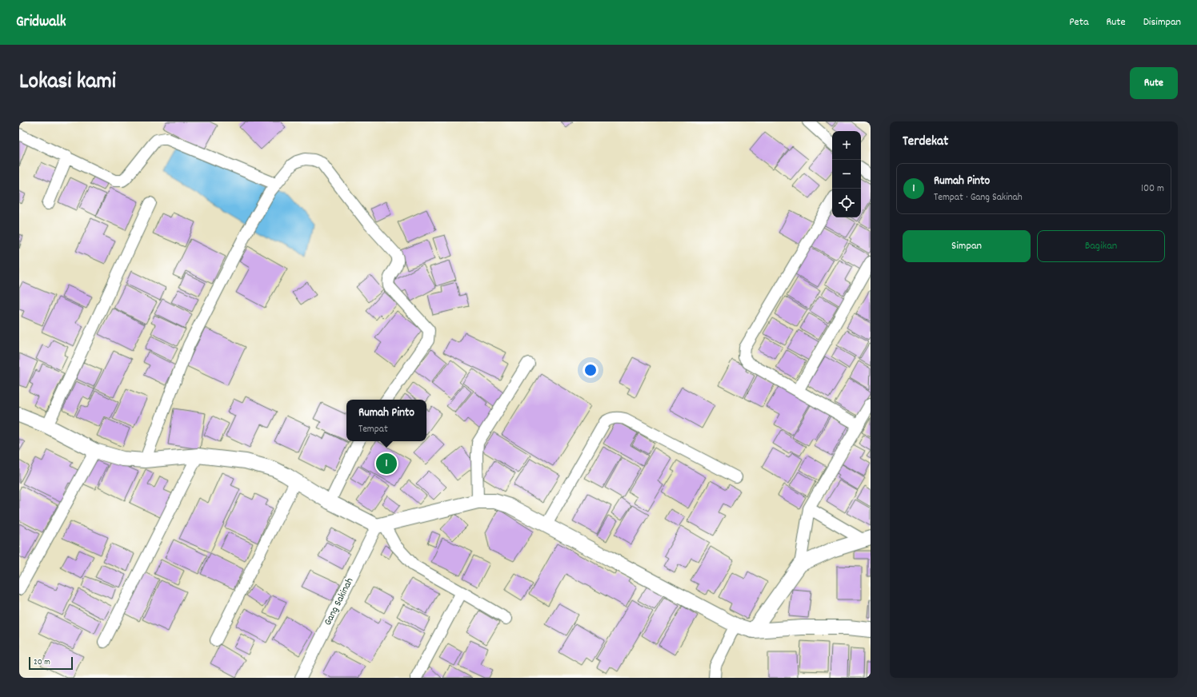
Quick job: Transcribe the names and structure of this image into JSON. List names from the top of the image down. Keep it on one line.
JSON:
{"streets":{"street":["Gang Sakinah"]},"scale_bar":"20 m","page":{"header":"Gridwalk","nav":["Peta","Rute","Disimpan"],"title":"Lokasi kami","buttons":["Rute",["Simpan","Bagikan"]],"heading":"Terdekat","map_buttons":["+","−"],"list":[{"mark":"1","name":"Rumah Pinto","note":"Tempat · Gang Sakinah","value":"100 m"}],"popup":["Rumah Pinto","Tempat"],"pins":"1","scale":"20 m"}}
